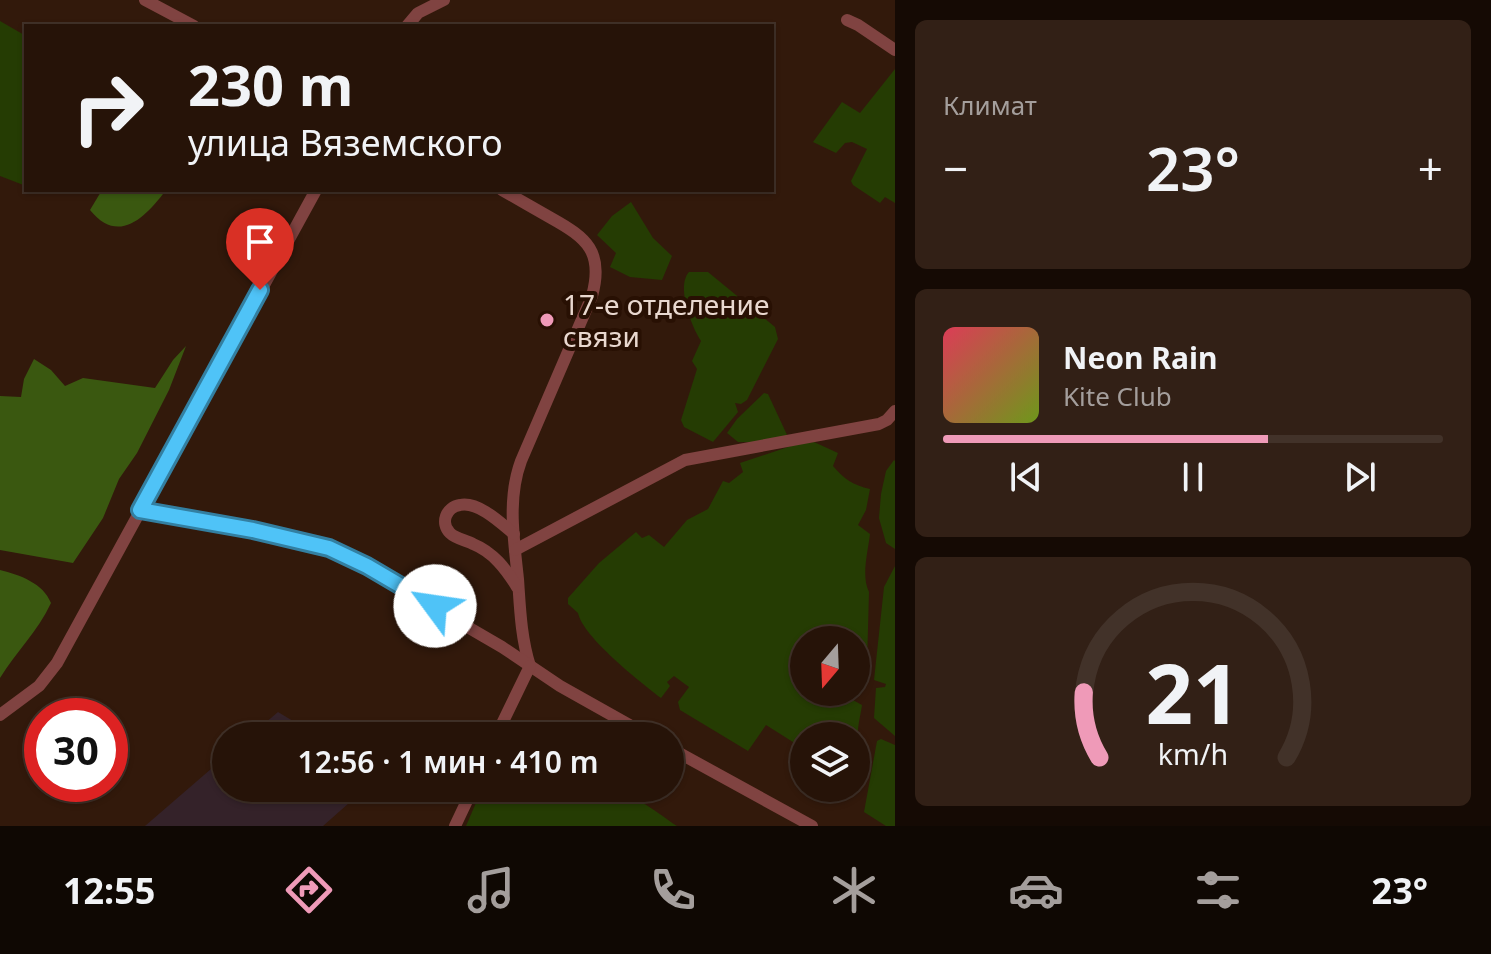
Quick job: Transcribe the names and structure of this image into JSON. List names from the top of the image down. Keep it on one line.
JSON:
{"places":["17-е отделение связи"],"north":"bottom","page":{"tile":"Климат","turn":["230 m","улица Вяземского"],"heat":["−","23°","+"],"song":["Neon Rain","Kite Club"],"limit":"30","trip":"12:56 · 1 мин · 410 m","tabs":["12:55","23°"],"gauge":["21","km/h"]}}
